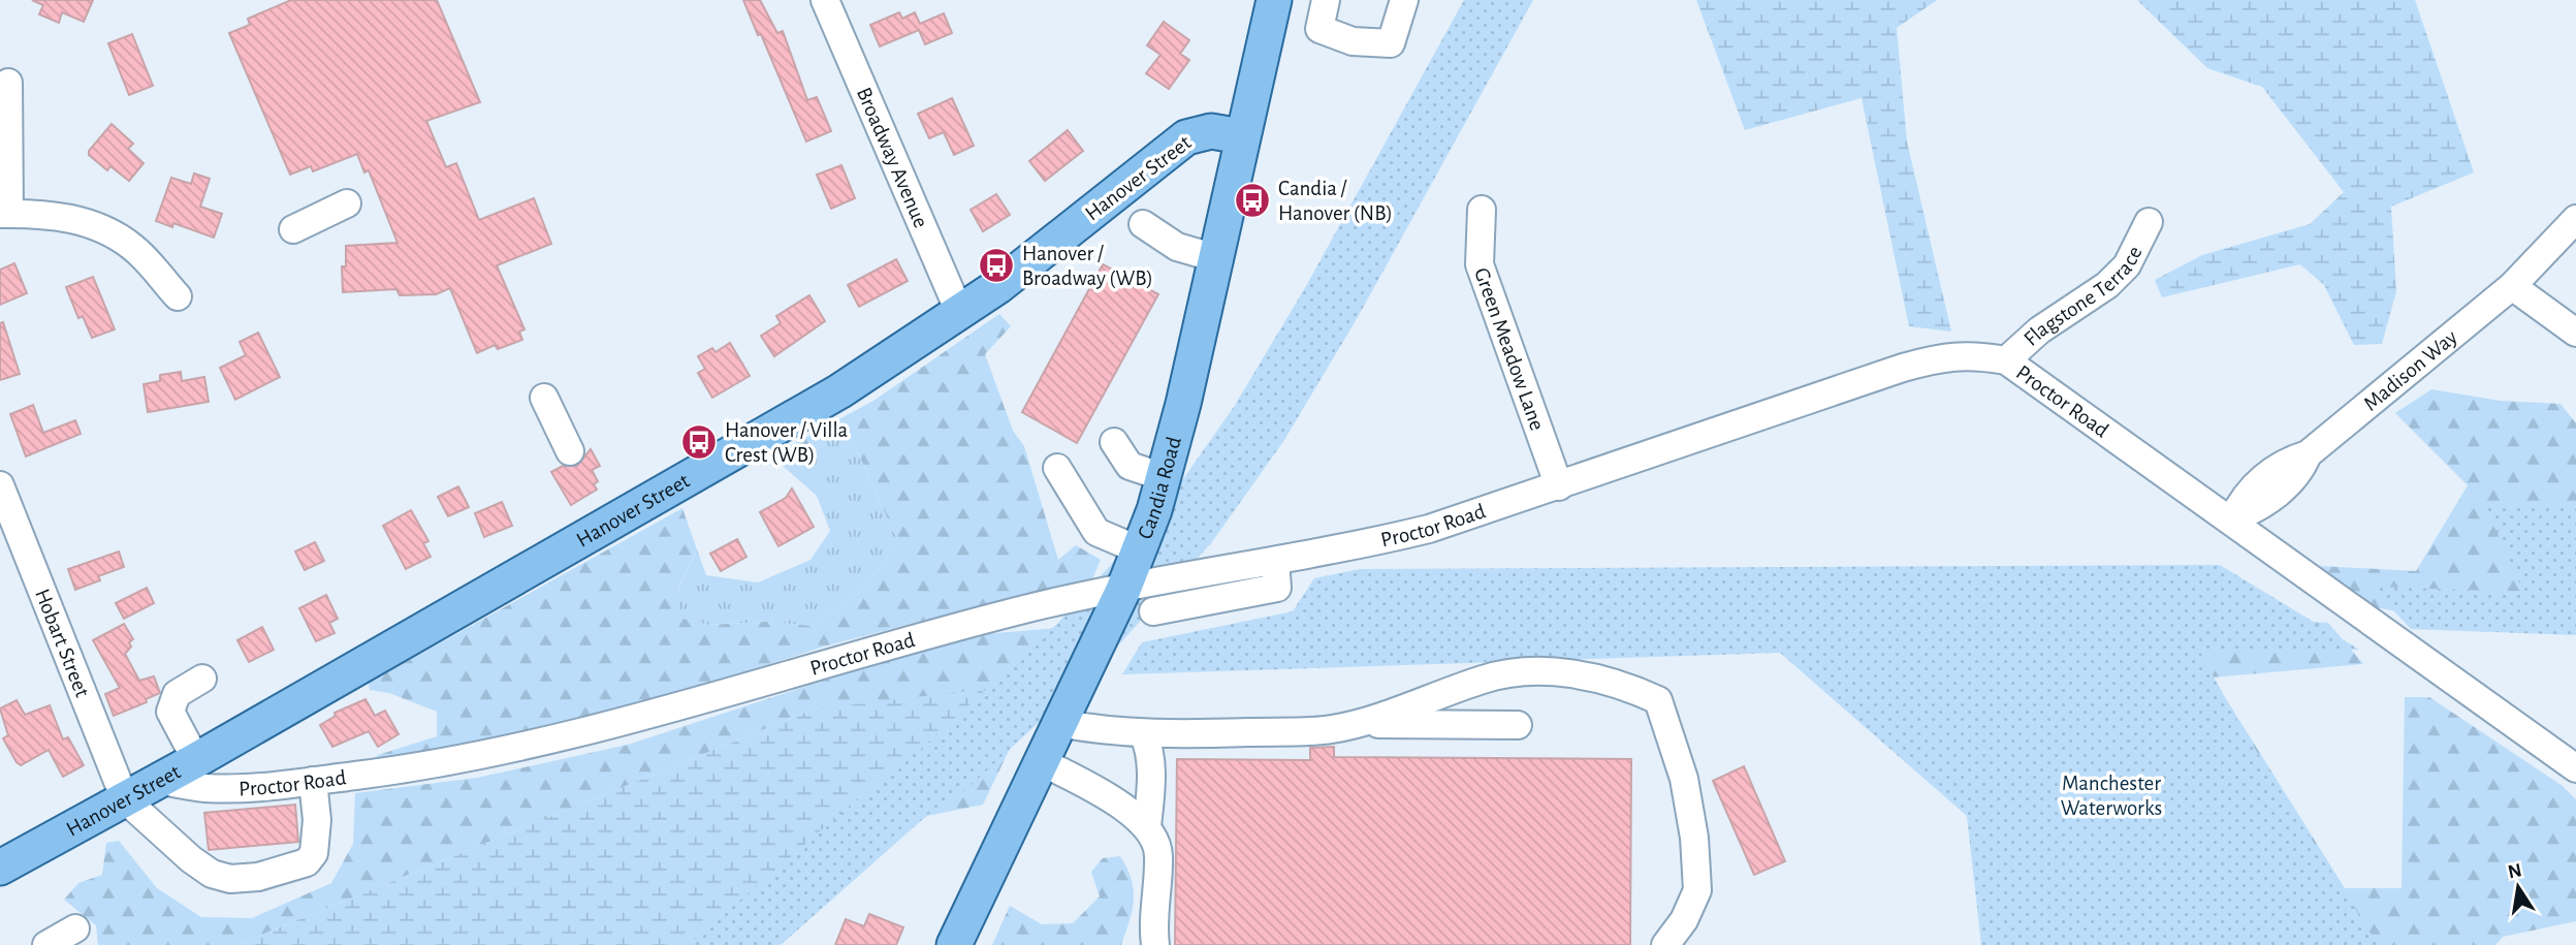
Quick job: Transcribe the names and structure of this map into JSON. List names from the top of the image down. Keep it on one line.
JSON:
{"streets":{"main road":["Hanover Street","Candia Road"],"street":["Broadway Avenue","Flagstone Terrace","Green Meadow Lane","Madison Way","Proctor Road","Hobart Street"]},"crossings":[["Broadway Avenue","Hanover Street"],["Hanover Street","Proctor Road"],["Hanover Street","Candia Road"],["Hanover Street","Hobart Street"],["Flagstone Terrace","Proctor Road"],["Green Meadow Lane","Proctor Road"],["Madison Way","Proctor Road"],["Proctor Road","Candia Road"]],"parks":["Manchester Waterworks"],"places":{"bus stop":["Candia / Hanover (NB)","Hanover / Broadway (WB)","Hanover / Villa Crest (WB)"]},"north":"top"}
